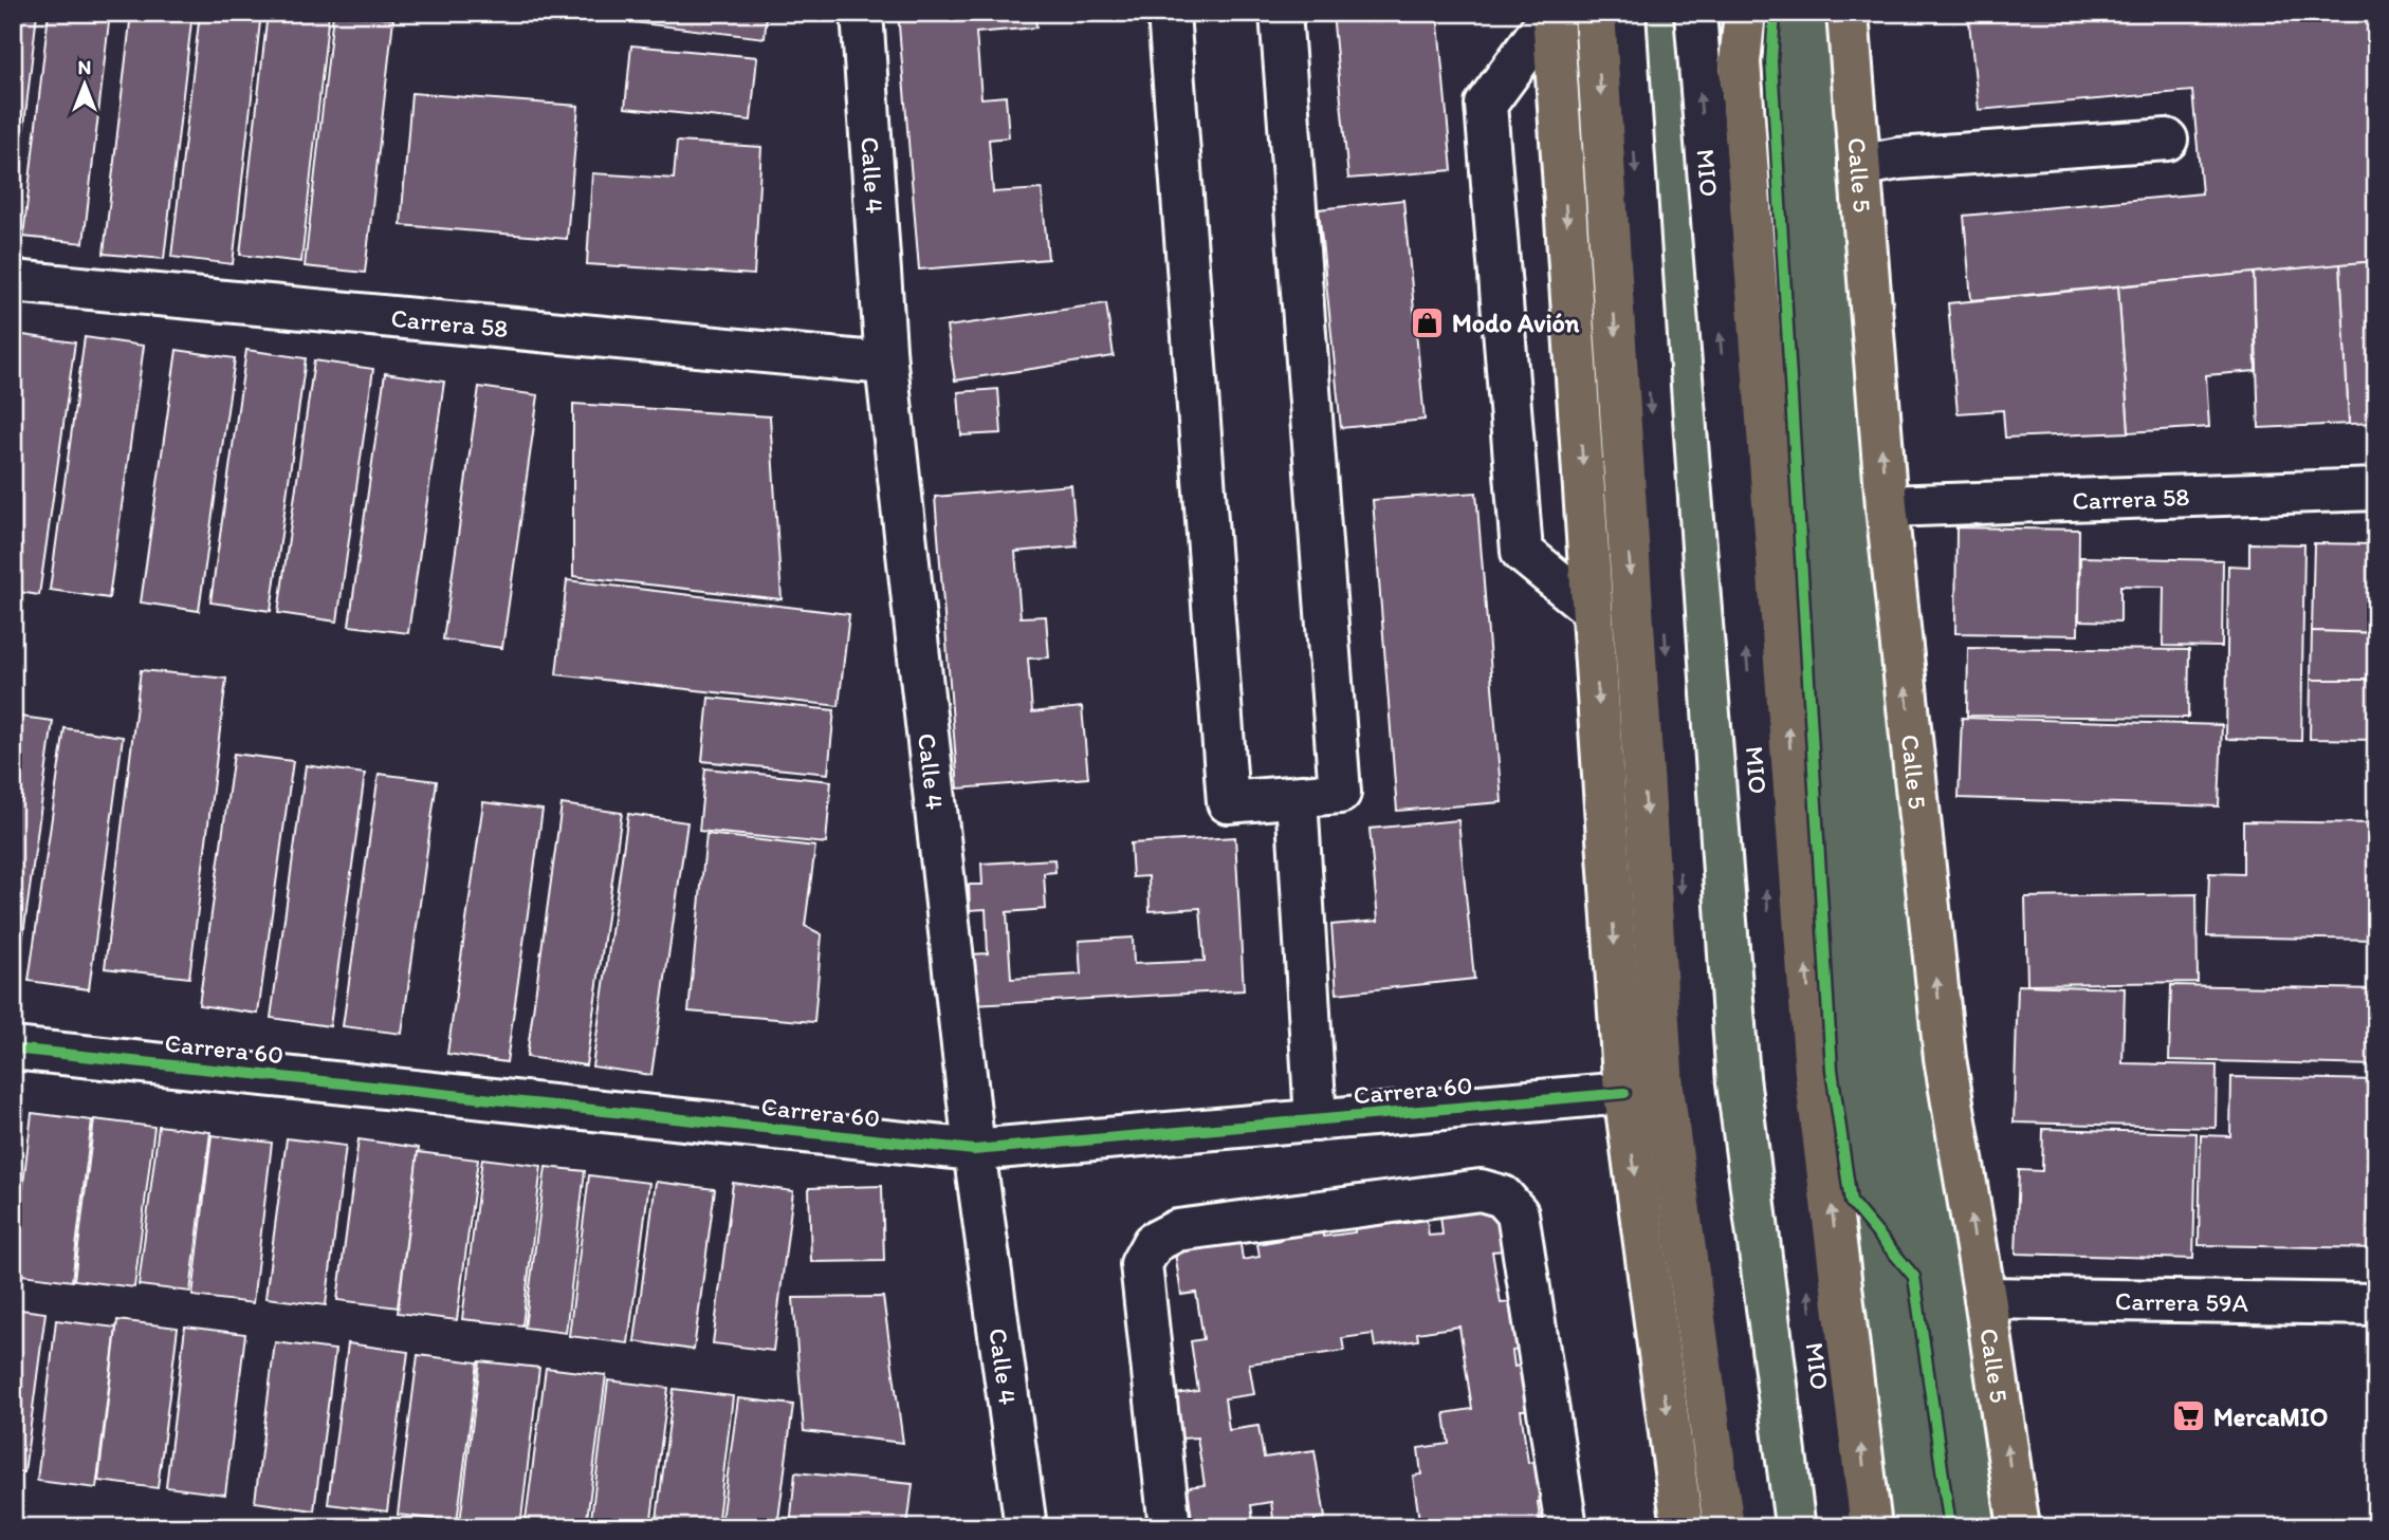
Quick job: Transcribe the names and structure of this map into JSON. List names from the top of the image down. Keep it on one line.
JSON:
{"streets":{"main road":["Calle 5"],"street":["MIO","Calle 4","Carrera 58","Carrera 60","Carrera 59A"]},"crossings":[["Calle 4","Carrera 58"],["Calle 4","Carrera 60"],["Calle 5","Carrera 58"],["Calle 5","Carrera 59A"]],"places":{"shop":["Modo Avión"],"supermarket":["MercaMIO"]},"north":"top"}
